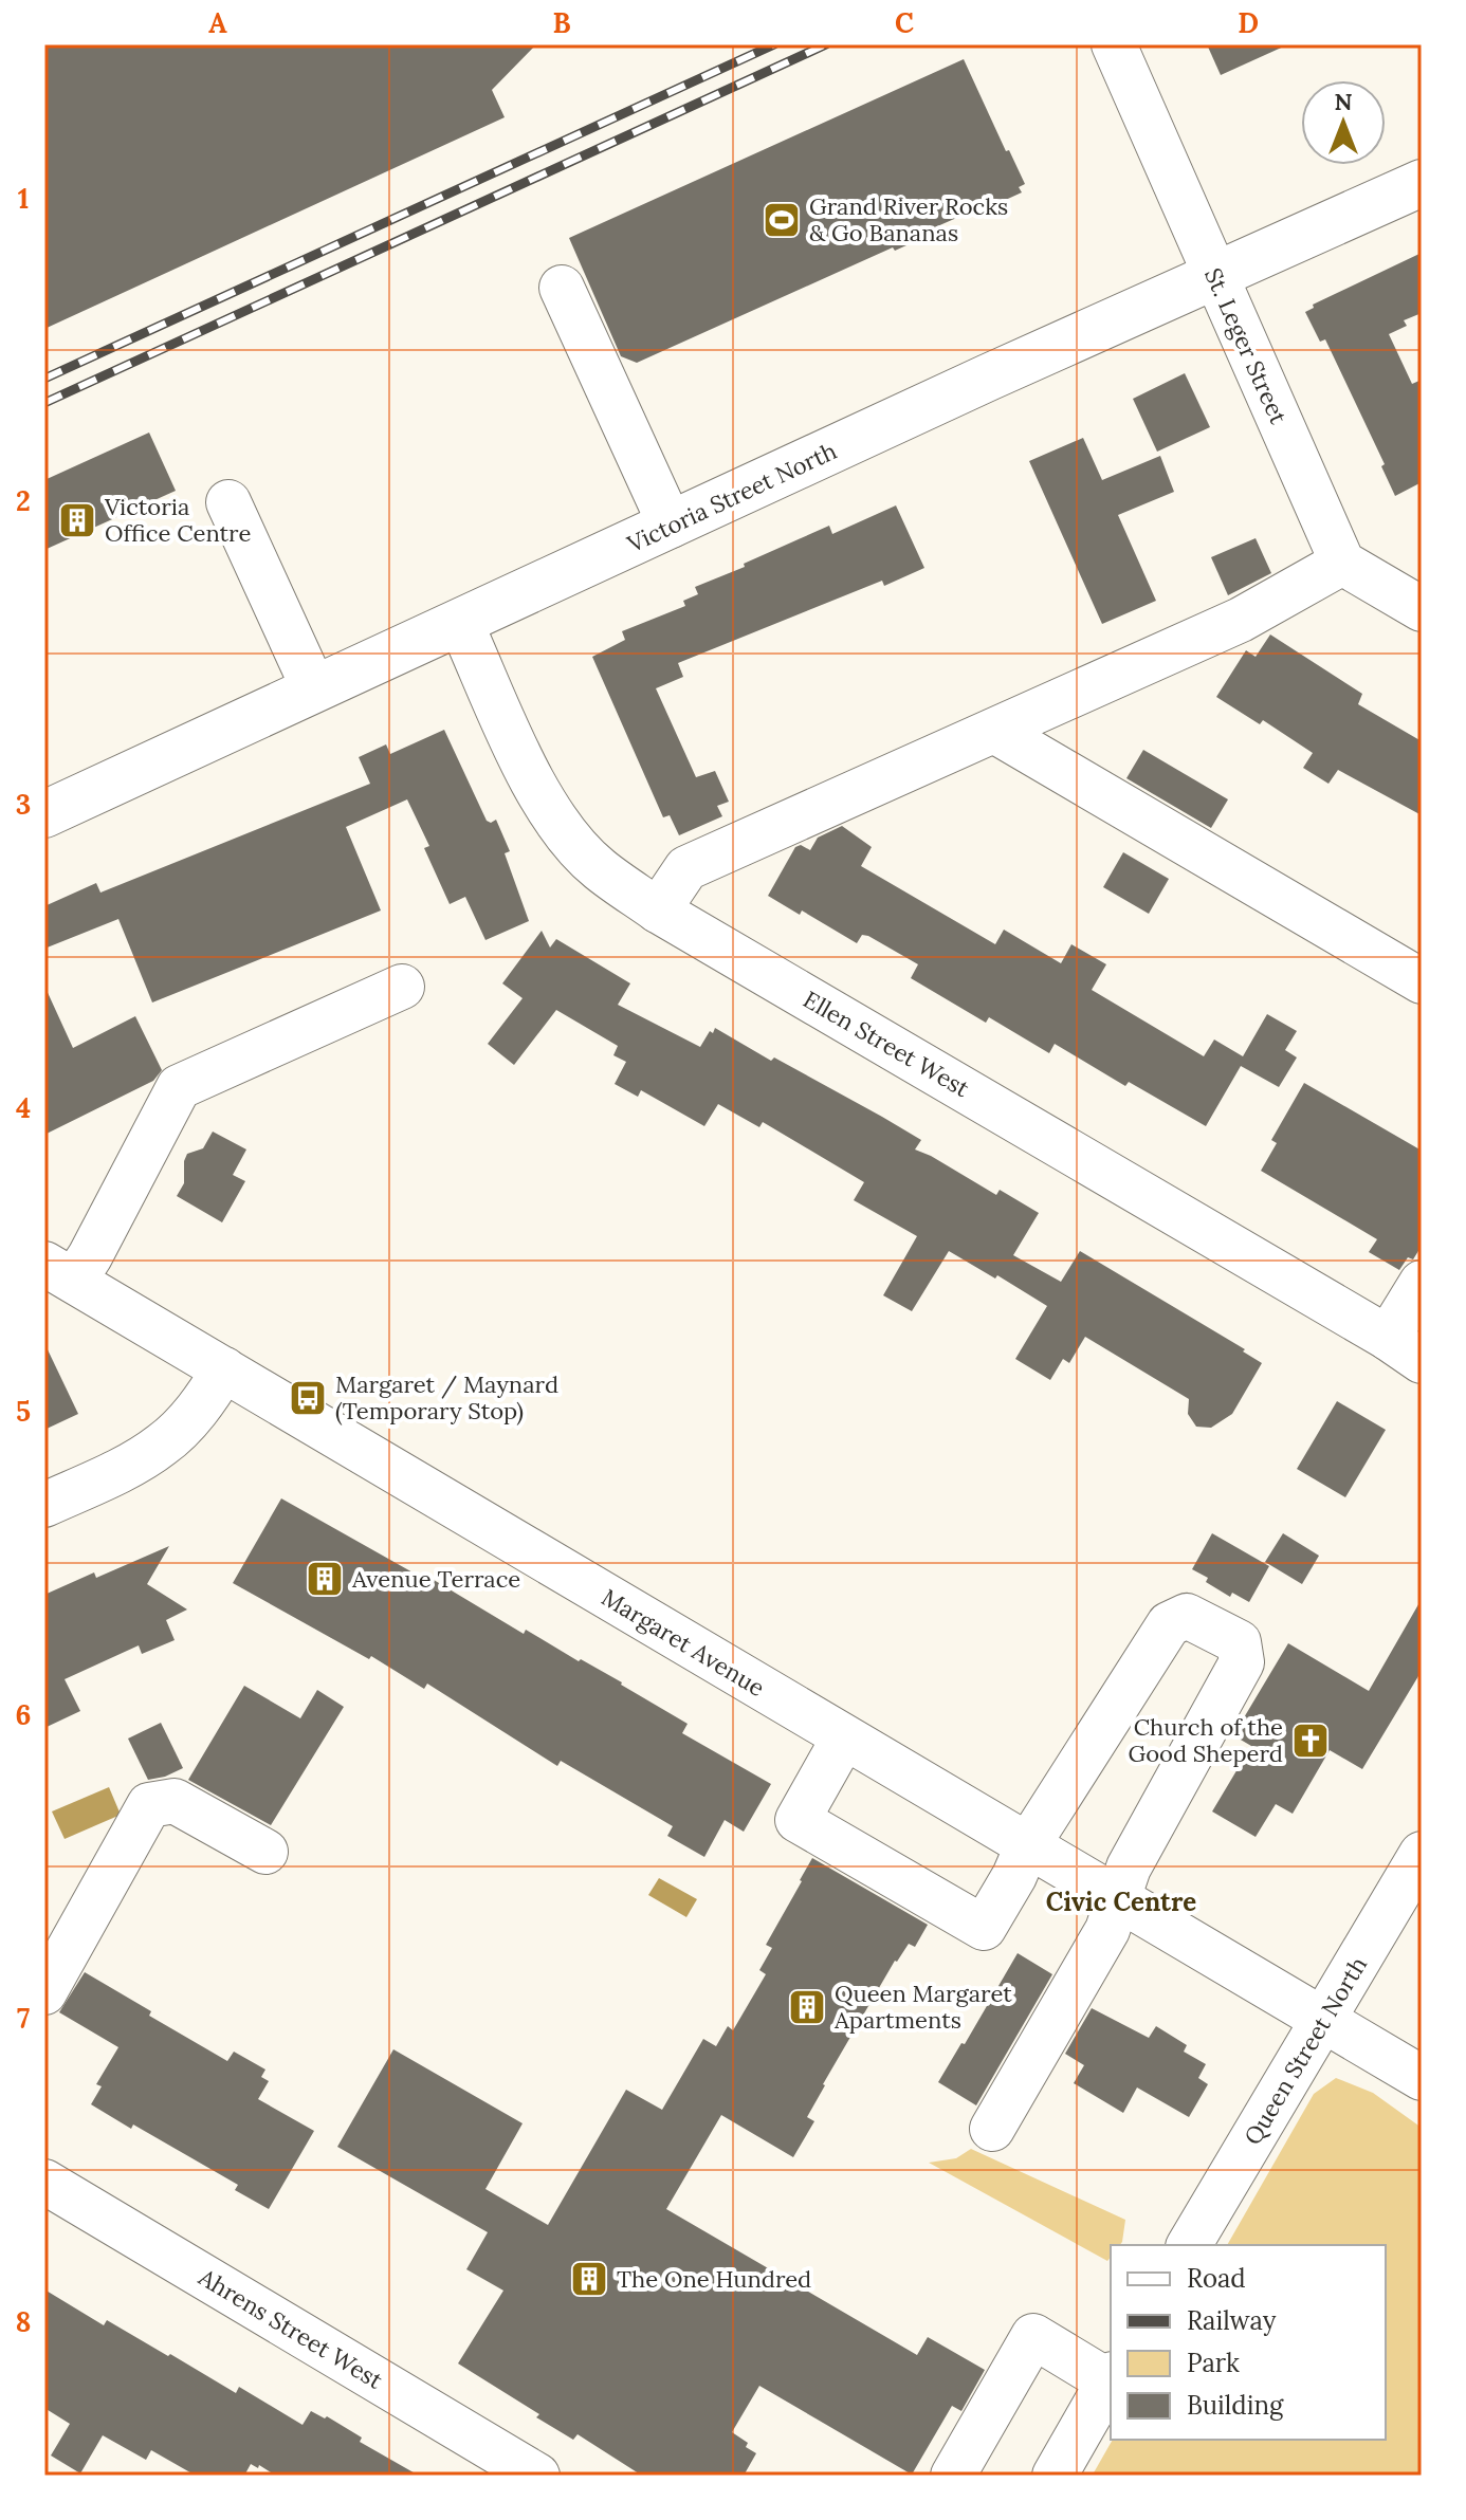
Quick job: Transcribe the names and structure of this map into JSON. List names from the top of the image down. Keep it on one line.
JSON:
{"streets":{"main road":["Victoria Street North"],"street":["St. Leger Street","Ellen Street West","Margaret Avenue","Queen Street North","Ahrens Street West"]},"crossings":[["St. Leger Street","Victoria Street North"],["Victoria Street North","Ellen Street West"],["Margaret Avenue","Queen Street North"]],"districts":["Civic Centre"],"places":{"sports":["Grand River Rocks & Go Bananas"],"building":["Victoria Office Centre","Avenue Terrace","Queen Margaret Apartments","The One Hundred"],"bus stop":["Margaret / Maynard (Temporary Stop)"],"church":["Church of the Good Sheperd"]},"legend":["Road","Railway","Park","Building"],"north":"top","grid":{"columns":["A","B","C","D"],"rows":["1","2","3","4","5","6","7","8"]}}
